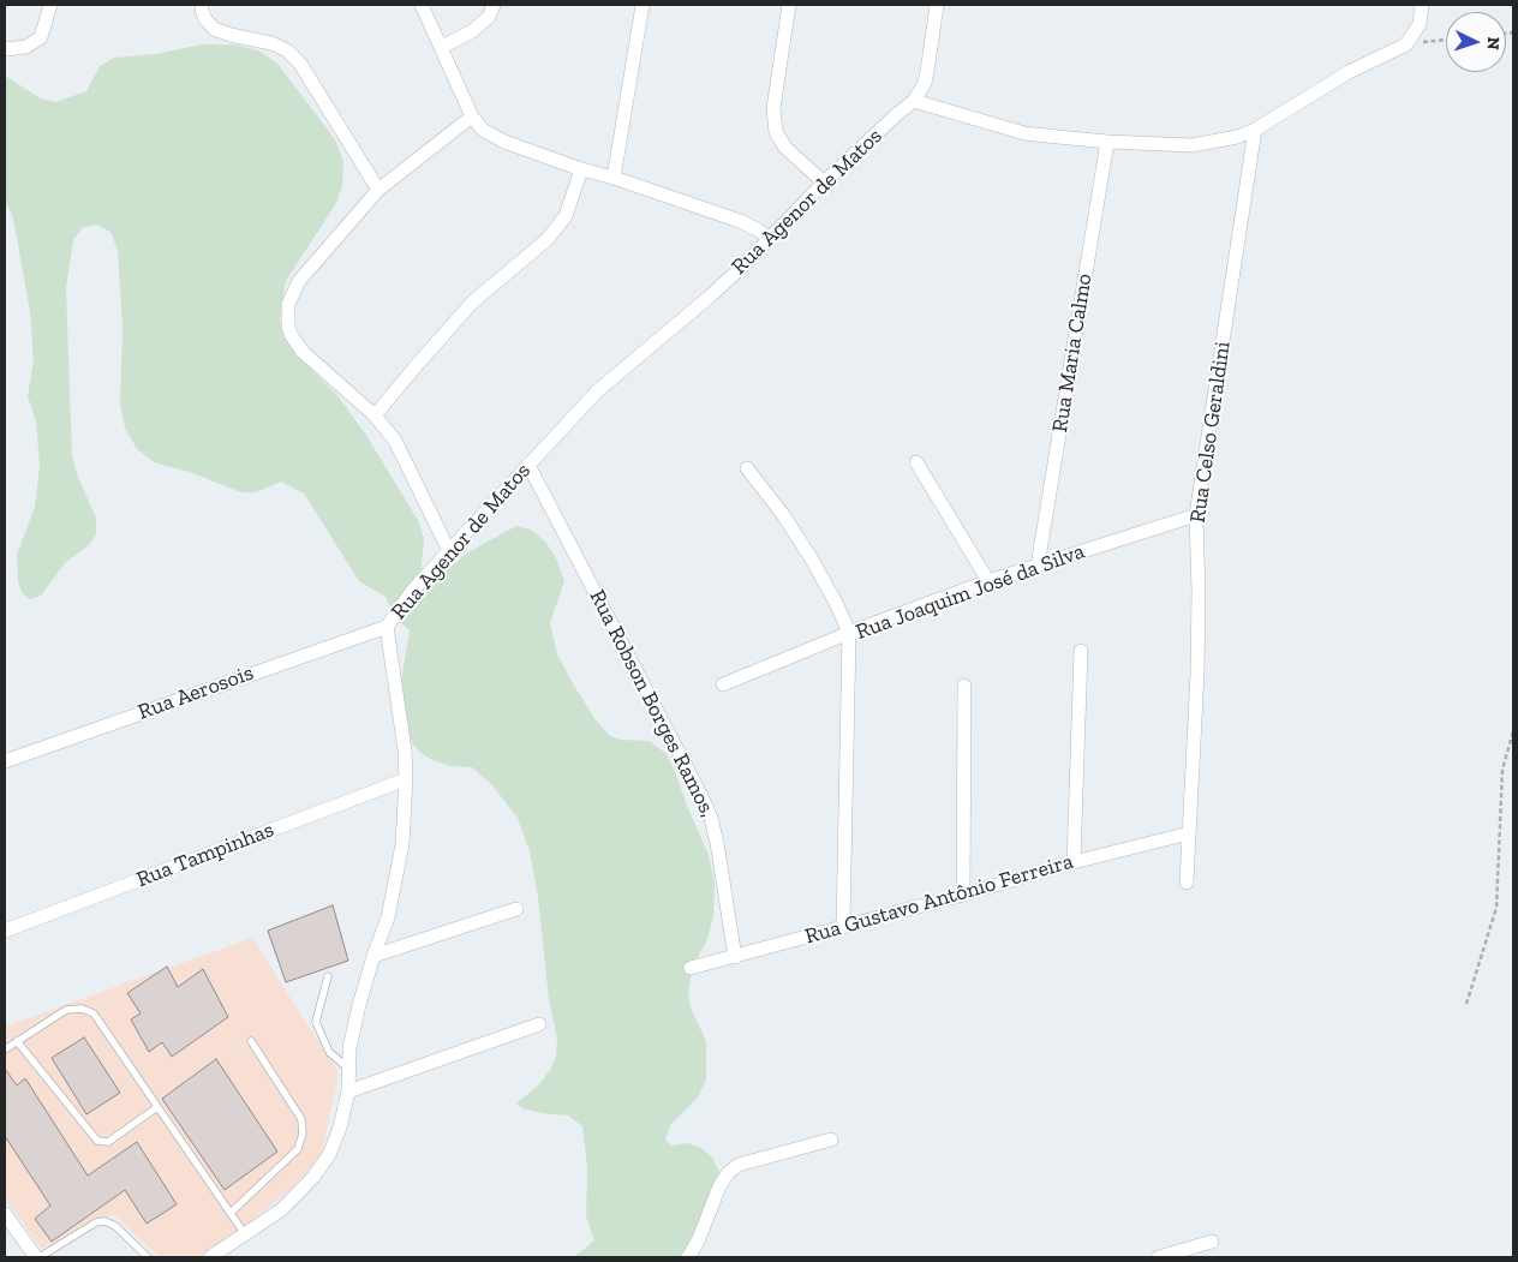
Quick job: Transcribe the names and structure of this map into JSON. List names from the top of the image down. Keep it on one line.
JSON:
{"streets":{"street":["Rua Agenor de Matos","Rua Maria Calmo","Rua Celso Geraldini","Rua Joaquim José da Silva","Rua Aerosois","Rua Robson Borges Ramos,","Rua Tampinhas","Rua Gustavo Antônio Ferreira"]},"crossings":[["Rua Agenor de Matos","Rua Aerosois"],["Rua Agenor de Matos","Rua Robson Borges Ramos,"],["Rua Agenor de Matos","Rua Tampinhas"],["Rua Maria Calmo","Rua Joaquim José da Silva"],["Rua Celso Geraldini","Rua Joaquim José da Silva"],["Rua Celso Geraldini","Rua Gustavo Antônio Ferreira"],["Rua Joaquim José da Silva","Rua Gustavo Antônio Ferreira"],["Rua Robson Borges Ramos,","Rua Gustavo Antônio Ferreira"]],"north":"right"}
